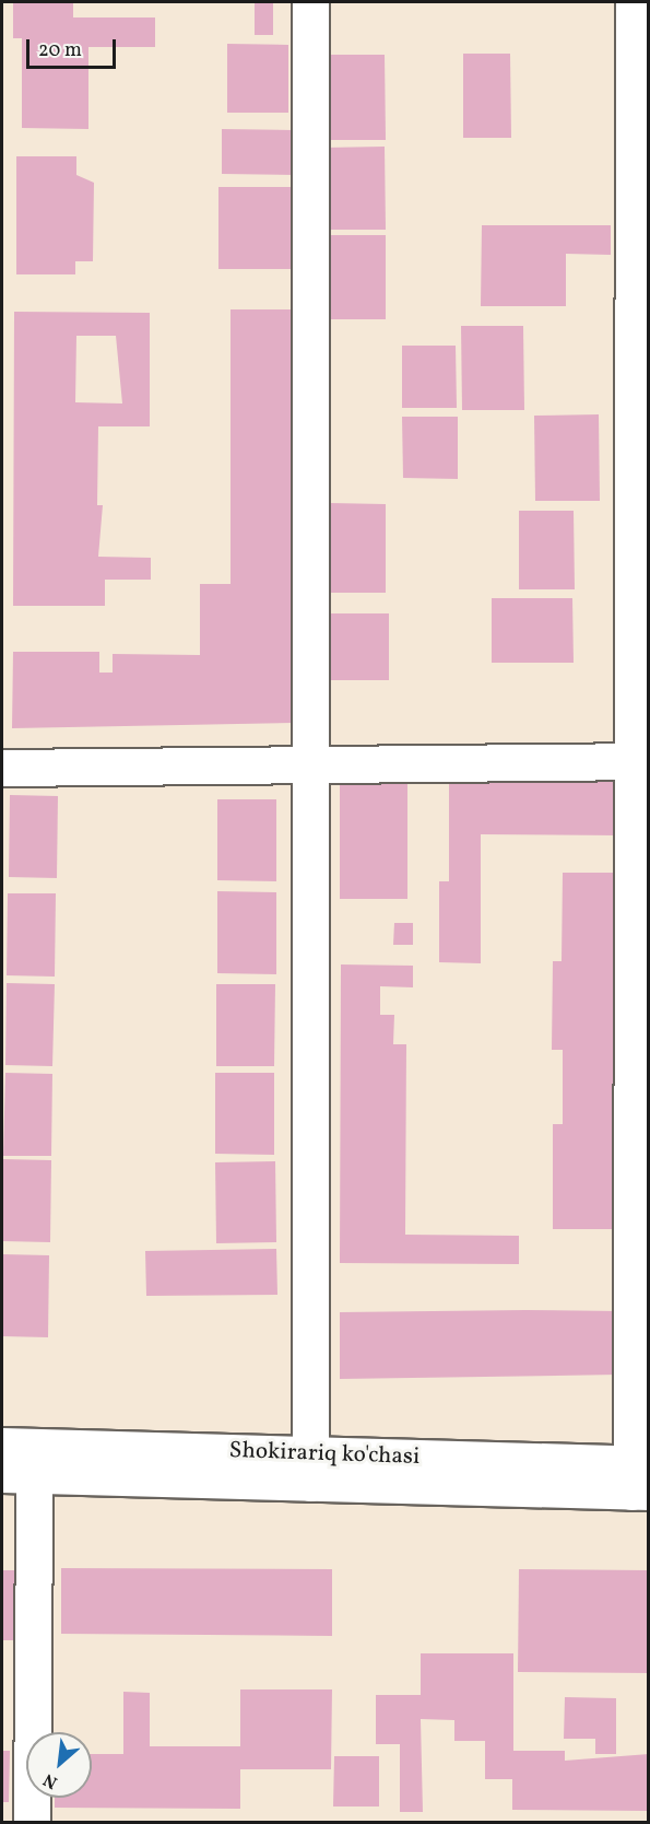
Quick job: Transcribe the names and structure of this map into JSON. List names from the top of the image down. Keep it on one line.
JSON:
{"streets":{"street":["Shokirariq ko'chasi"]},"scale_bar":"20 m","north":"bottom left"}
